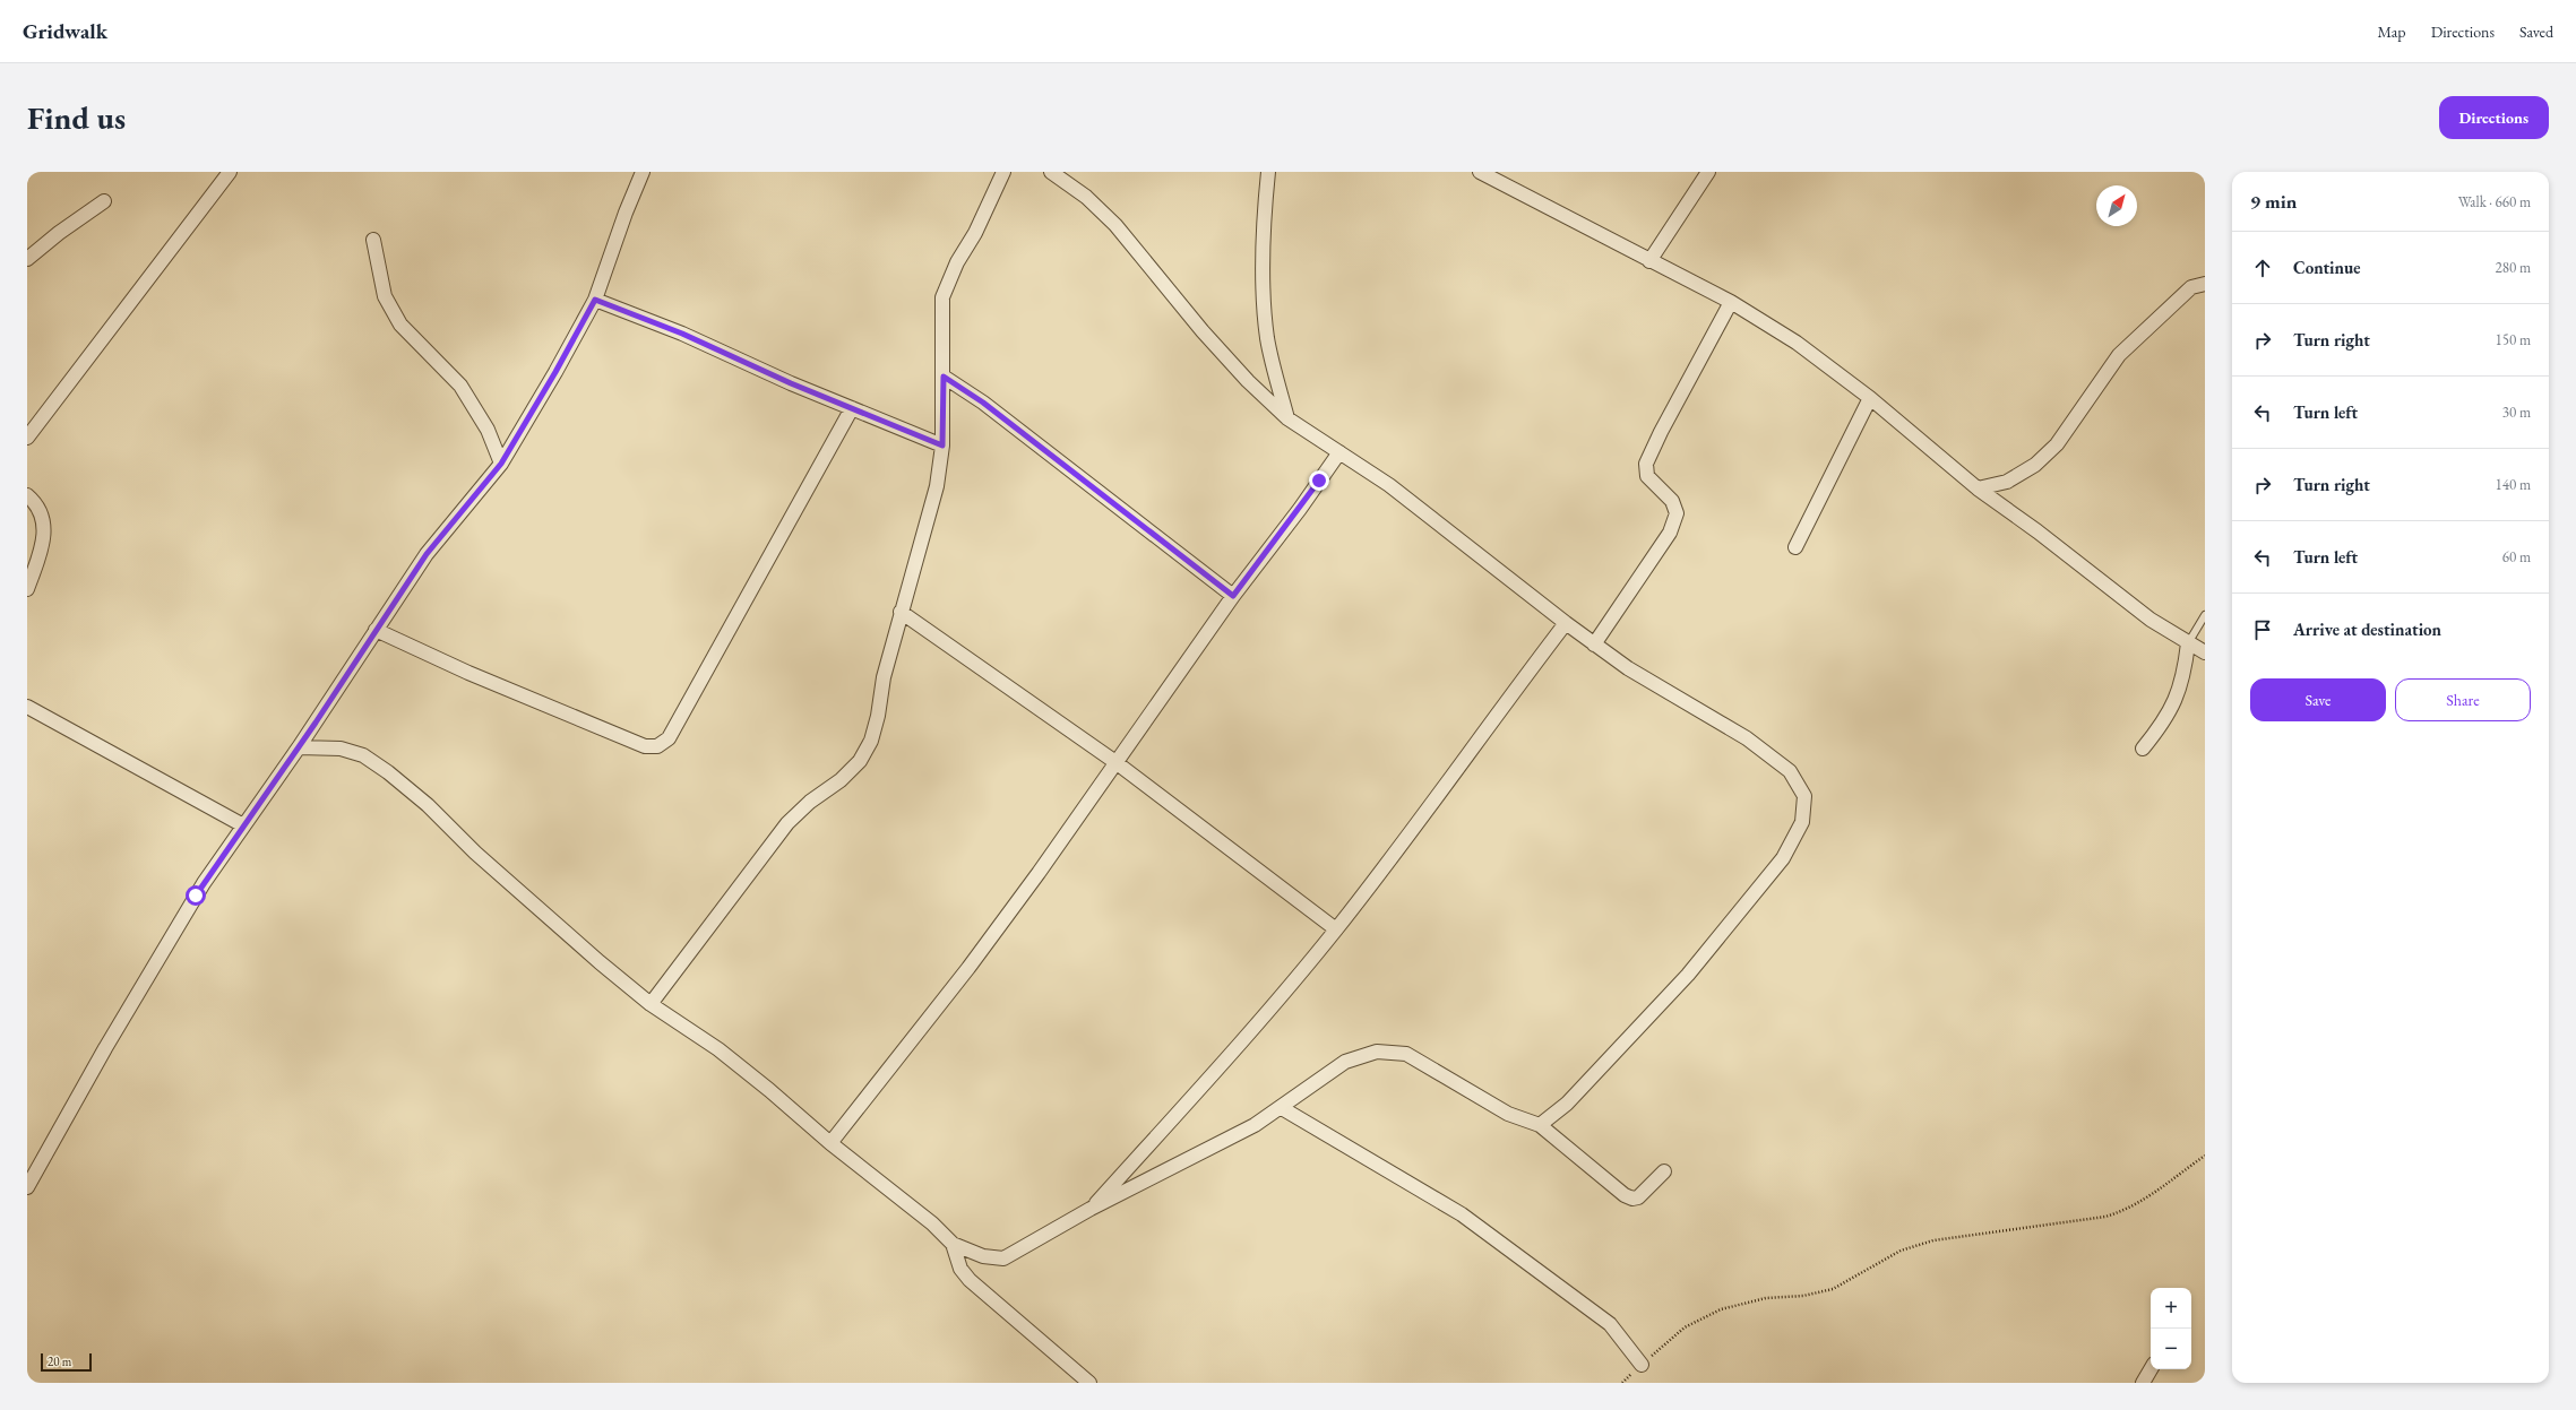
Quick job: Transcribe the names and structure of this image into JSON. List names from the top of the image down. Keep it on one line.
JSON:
{"scale_bar":"20 m","north":"top right","page":{"header":"Gridwalk","nav":["Map","Directions","Saved"],"buttons":["Directions",["Save","Share"]],"title":"Find us","heading":["9 min","Walk · 660 m"],"list":[["Continue","280 m"],["Turn right","150 m"],["Turn left","30 m"],["Turn right","140 m"],["Turn left","60 m"],"Arrive at destination"],"map_buttons":["+","−"],"scale":"20 m"}}
